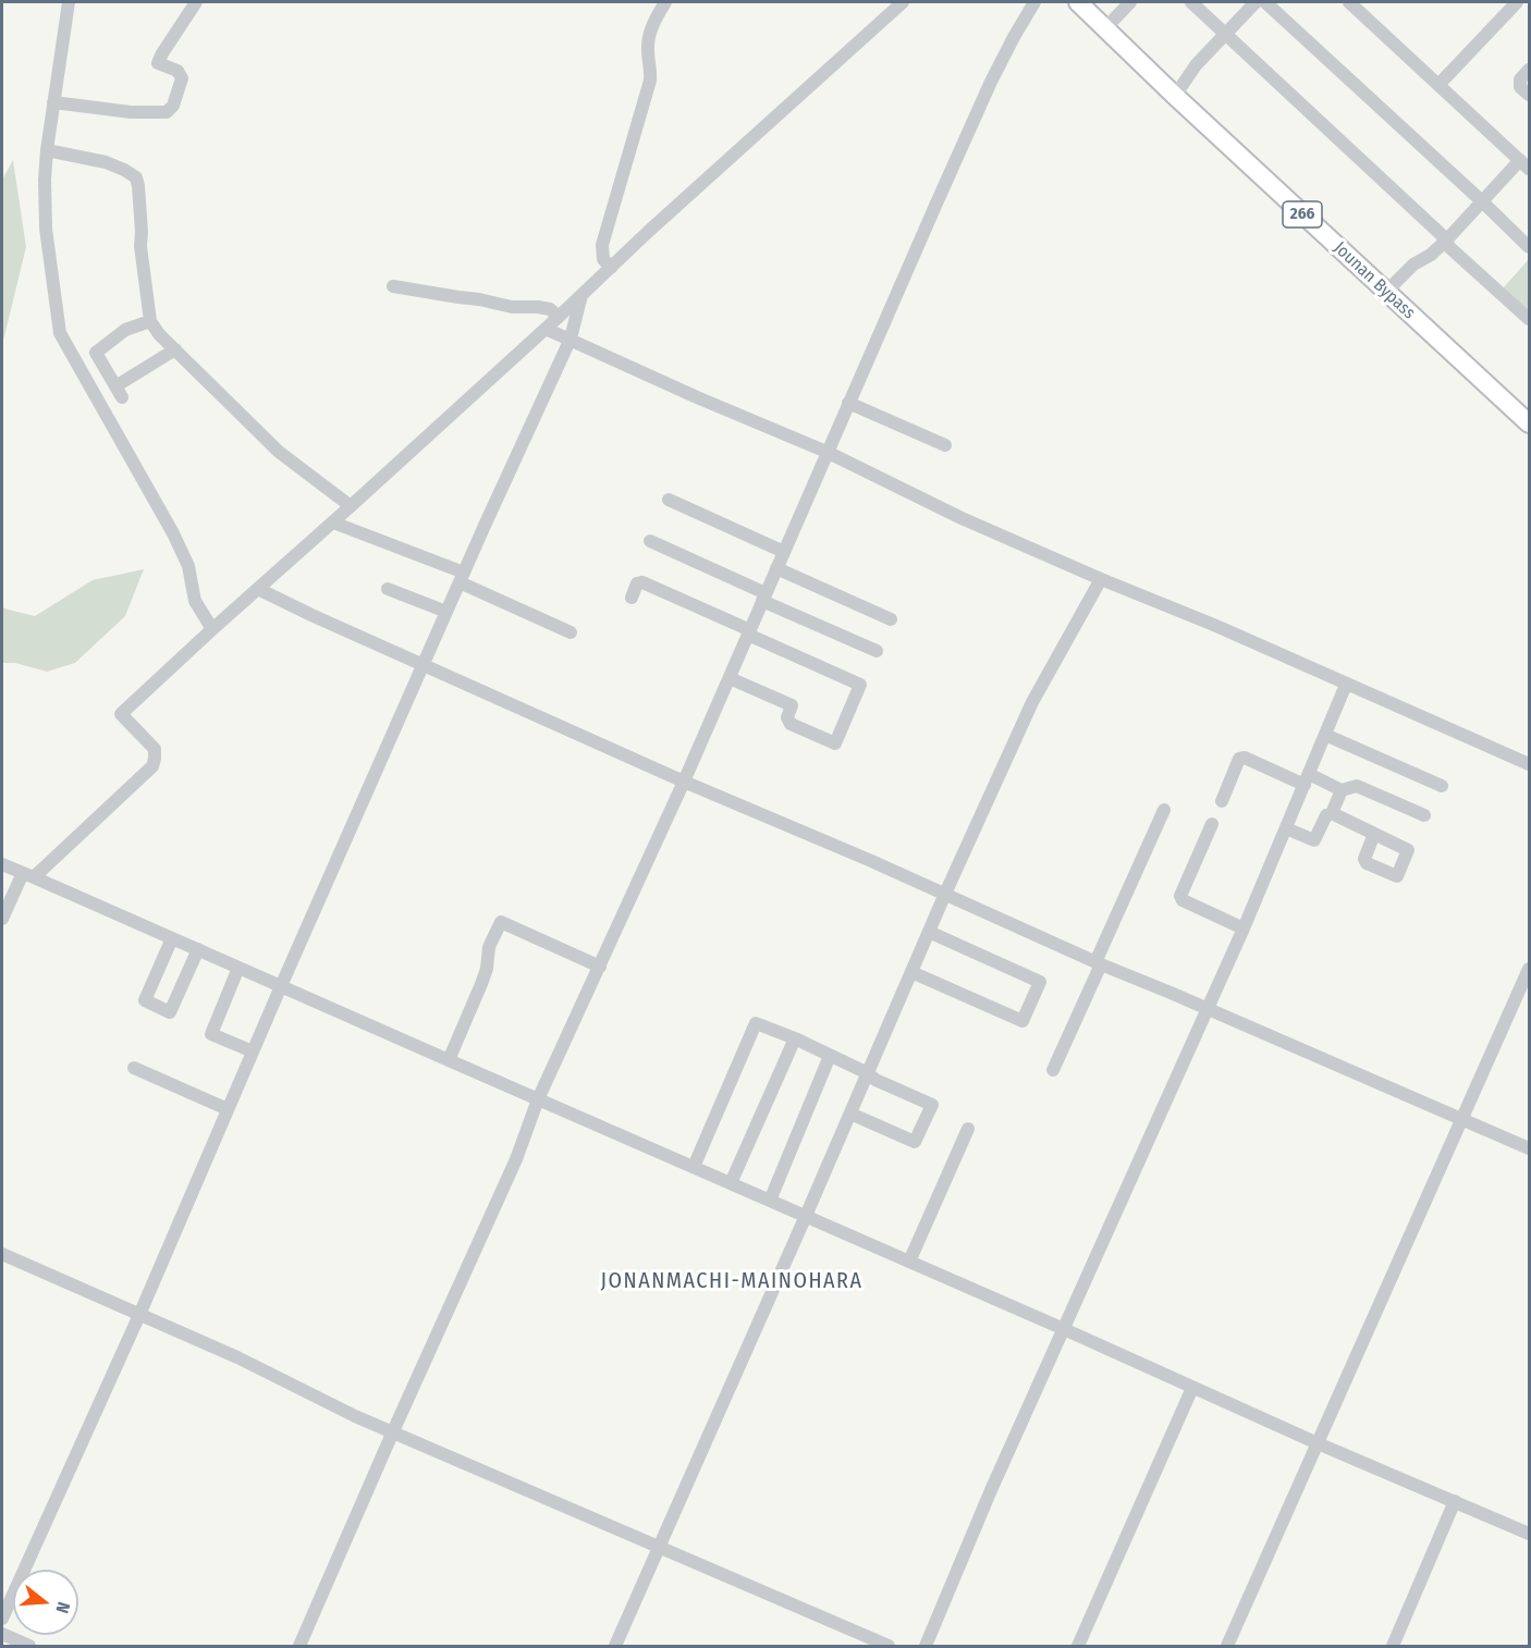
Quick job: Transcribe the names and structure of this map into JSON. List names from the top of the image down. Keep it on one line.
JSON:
{"streets":{"highway":["266","Jounan Bypass"]},"districts":["JONANMACHI-MAINOHARA"],"north":"right"}
